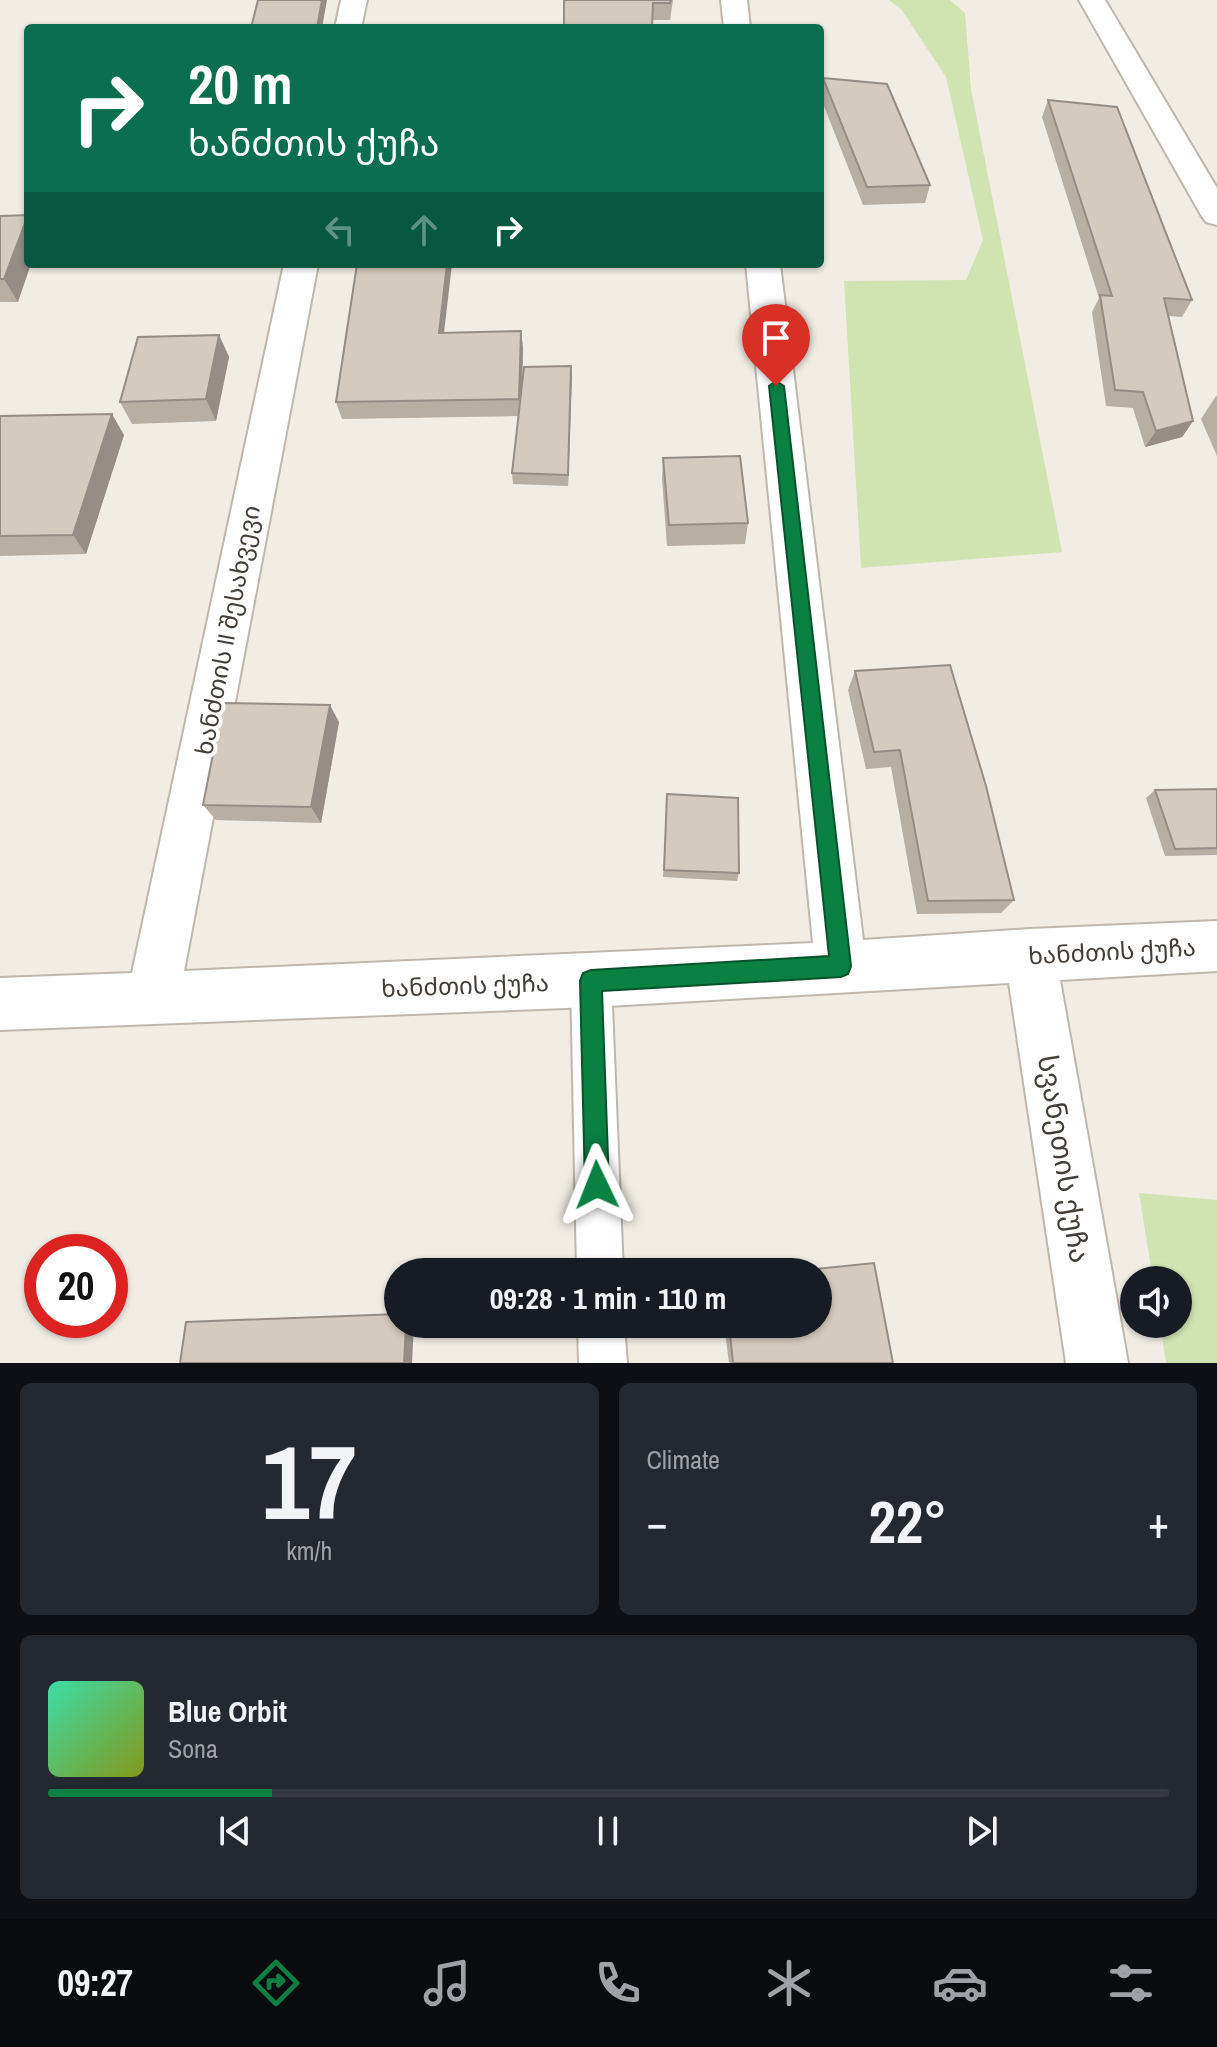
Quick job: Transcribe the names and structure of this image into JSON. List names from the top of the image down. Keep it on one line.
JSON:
{"streets":{"street":["ხანძთის II შესახვევი","ხანძთის ქუჩა","სვანეთის ქუჩა"]},"crossings":[["ხანძთის II შესახვევი","ხანძთის ქუჩა"],["ხანძთის ქუჩა","სვანეთის ქუჩა"]],"page":{"turn":["20 m","ხანძთის ქუჩა"],"limit":"20","trip":"09:28 · 1 min · 110 m","tile":[["17","km/h"],"Climate"],"heat":["−","22°","+"],"song":["Blue Orbit","Sona"],"tabs":"09:27"}}
